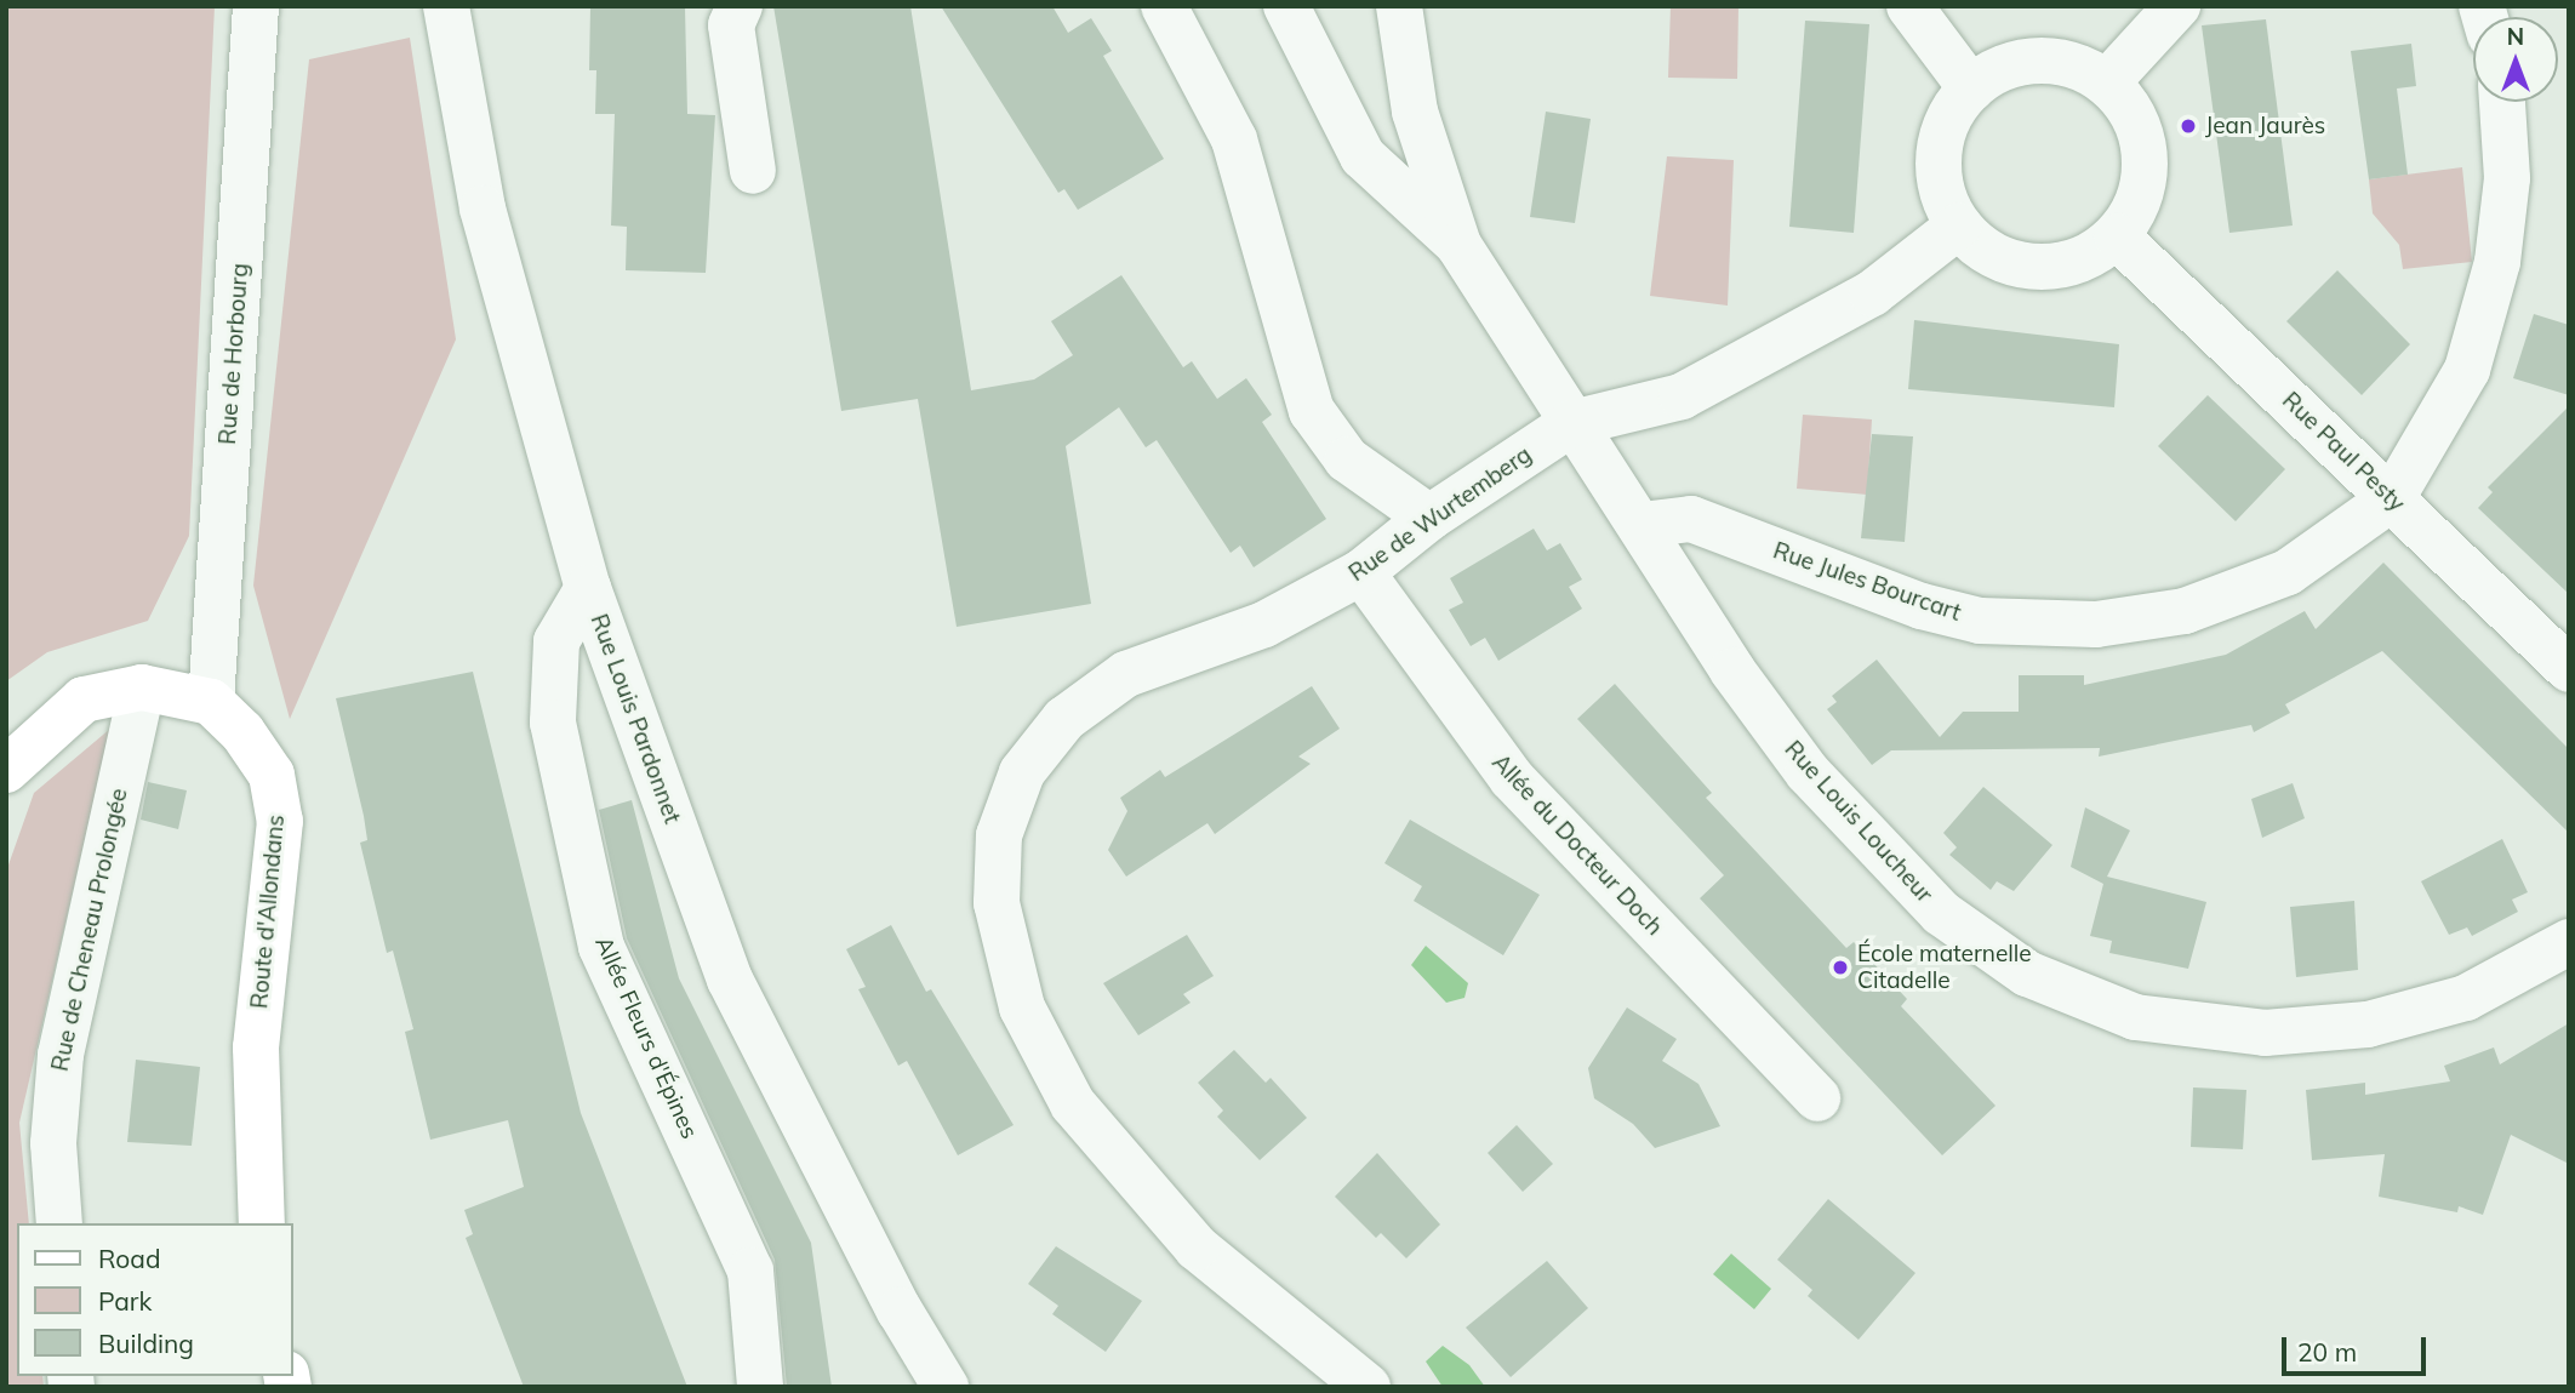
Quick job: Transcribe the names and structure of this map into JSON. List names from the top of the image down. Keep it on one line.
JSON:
{"streets":{"main road":["Route d'Allondans"],"street":["Rue de Horbourg","Rue Paul Pesty","Rue de Wurtemberg","Rue Jules Bourcart","Rue Louis Pardonnet","Rue Louis Loucheur","Allée du Docteur Doch","Rue de Cheneau Prolongée","Allée Fleurs d'Épines"]},"crossings":[["Rue de Horbourg","Route d'Allondans"],["Rue Paul Pesty","Rue de Wurtemberg"],["Rue Paul Pesty","Rue Jules Bourcart"],["Rue de Wurtemberg","Rue Louis Loucheur"],["Rue de Wurtemberg","Allée du Docteur Doch"],["Rue Jules Bourcart","Rue Louis Loucheur"],["Rue Louis Pardonnet","Allée Fleurs d'Épines"]],"places":["Jean Jaurès","École maternelle Citadelle"],"legend":["Road","Park","Building"],"scale_bar":"20 m","north":"top"}
